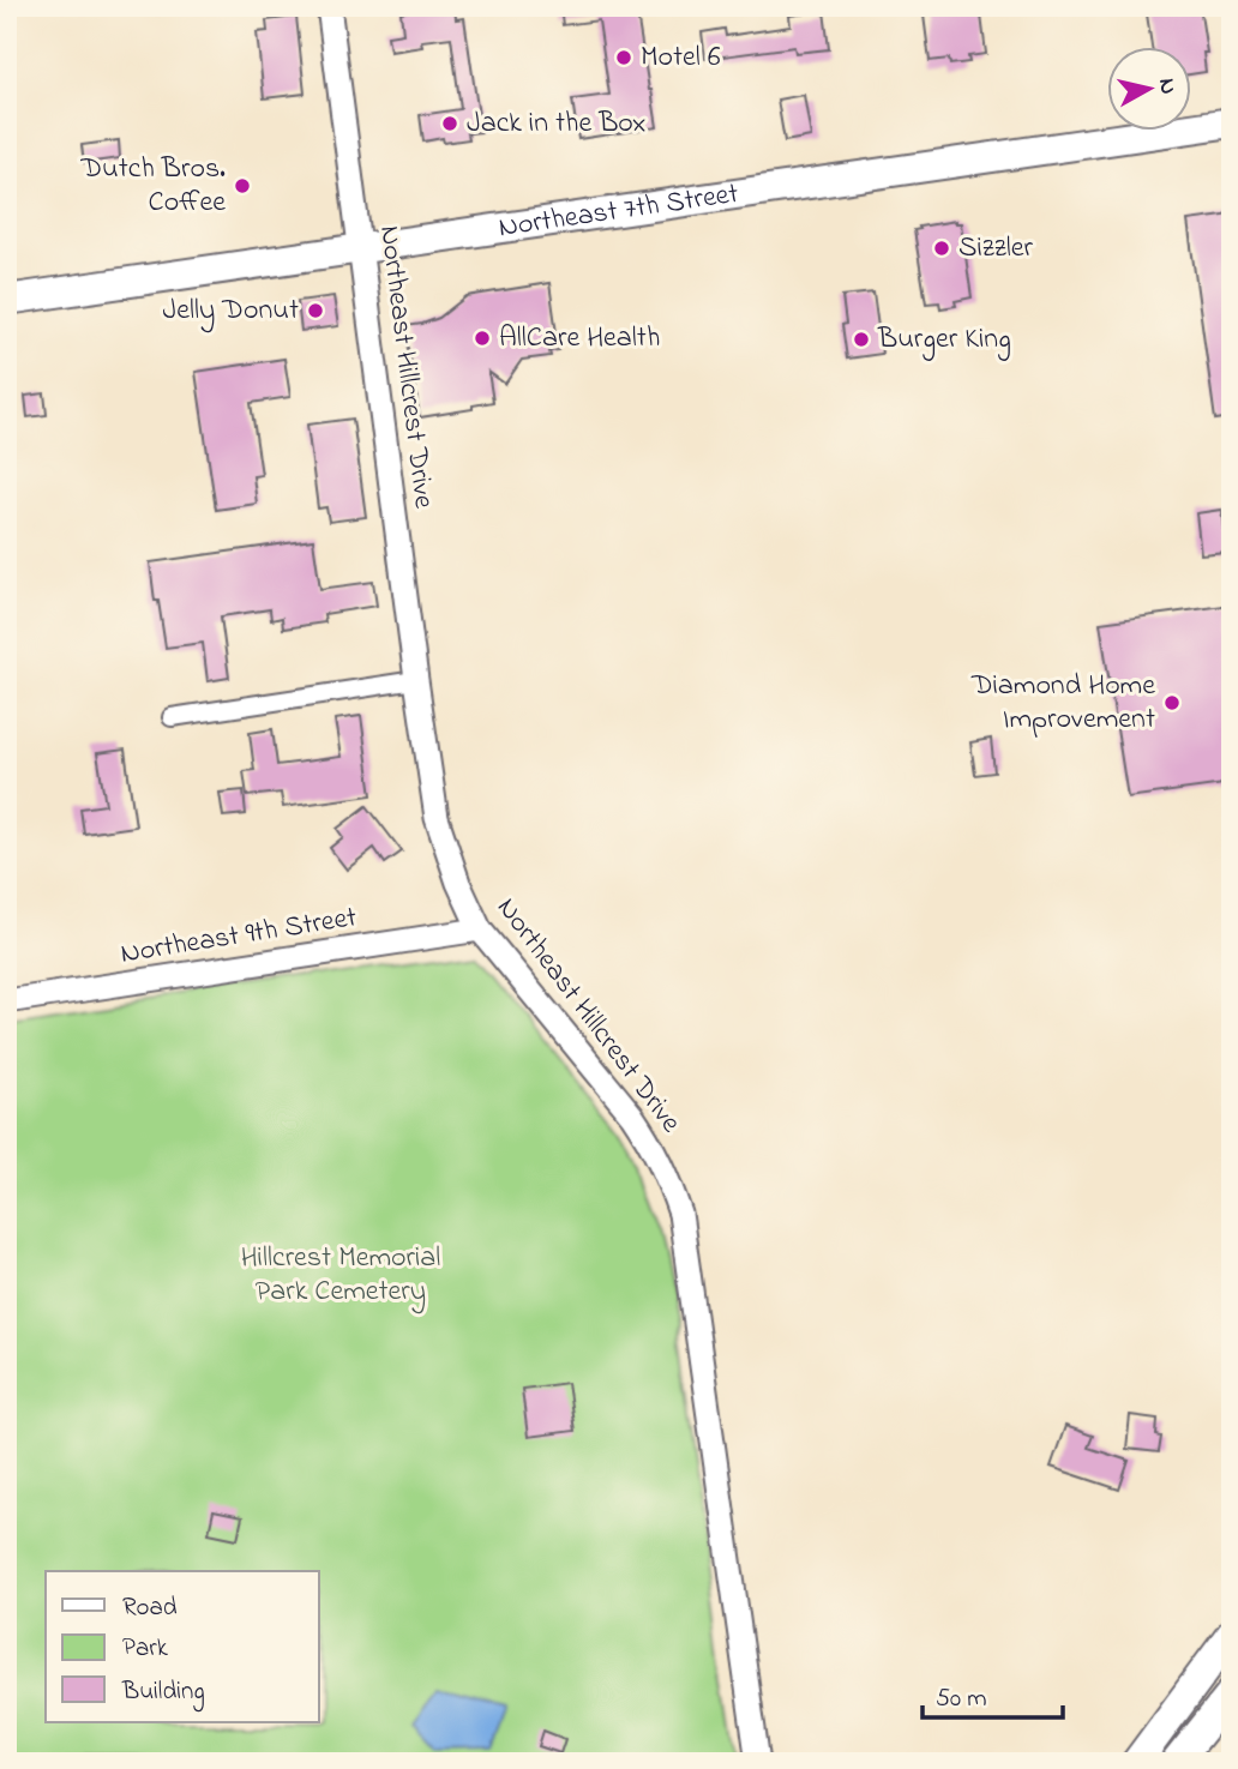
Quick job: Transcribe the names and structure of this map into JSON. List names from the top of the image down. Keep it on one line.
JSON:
{"streets":{"highway":["Northeast 7th Street"],"street":["Northeast Hillcrest Drive","Northeast 9th Street"]},"crossings":[["Northeast 7th Street","Northeast Hillcrest Drive"],["Northeast Hillcrest Drive","Northeast 9th Street"]],"parks":["Hillcrest Memorial Park Cemetery"],"places":["Motel 6","Jack in the Box","Dutch Bros. Coffee","Sizzler","Jelly Donut","AllCare Health","Burger King","Diamond Home Improvement"],"legend":["Road","Park","Building"],"scale_bar":"50 m","north":"right"}
